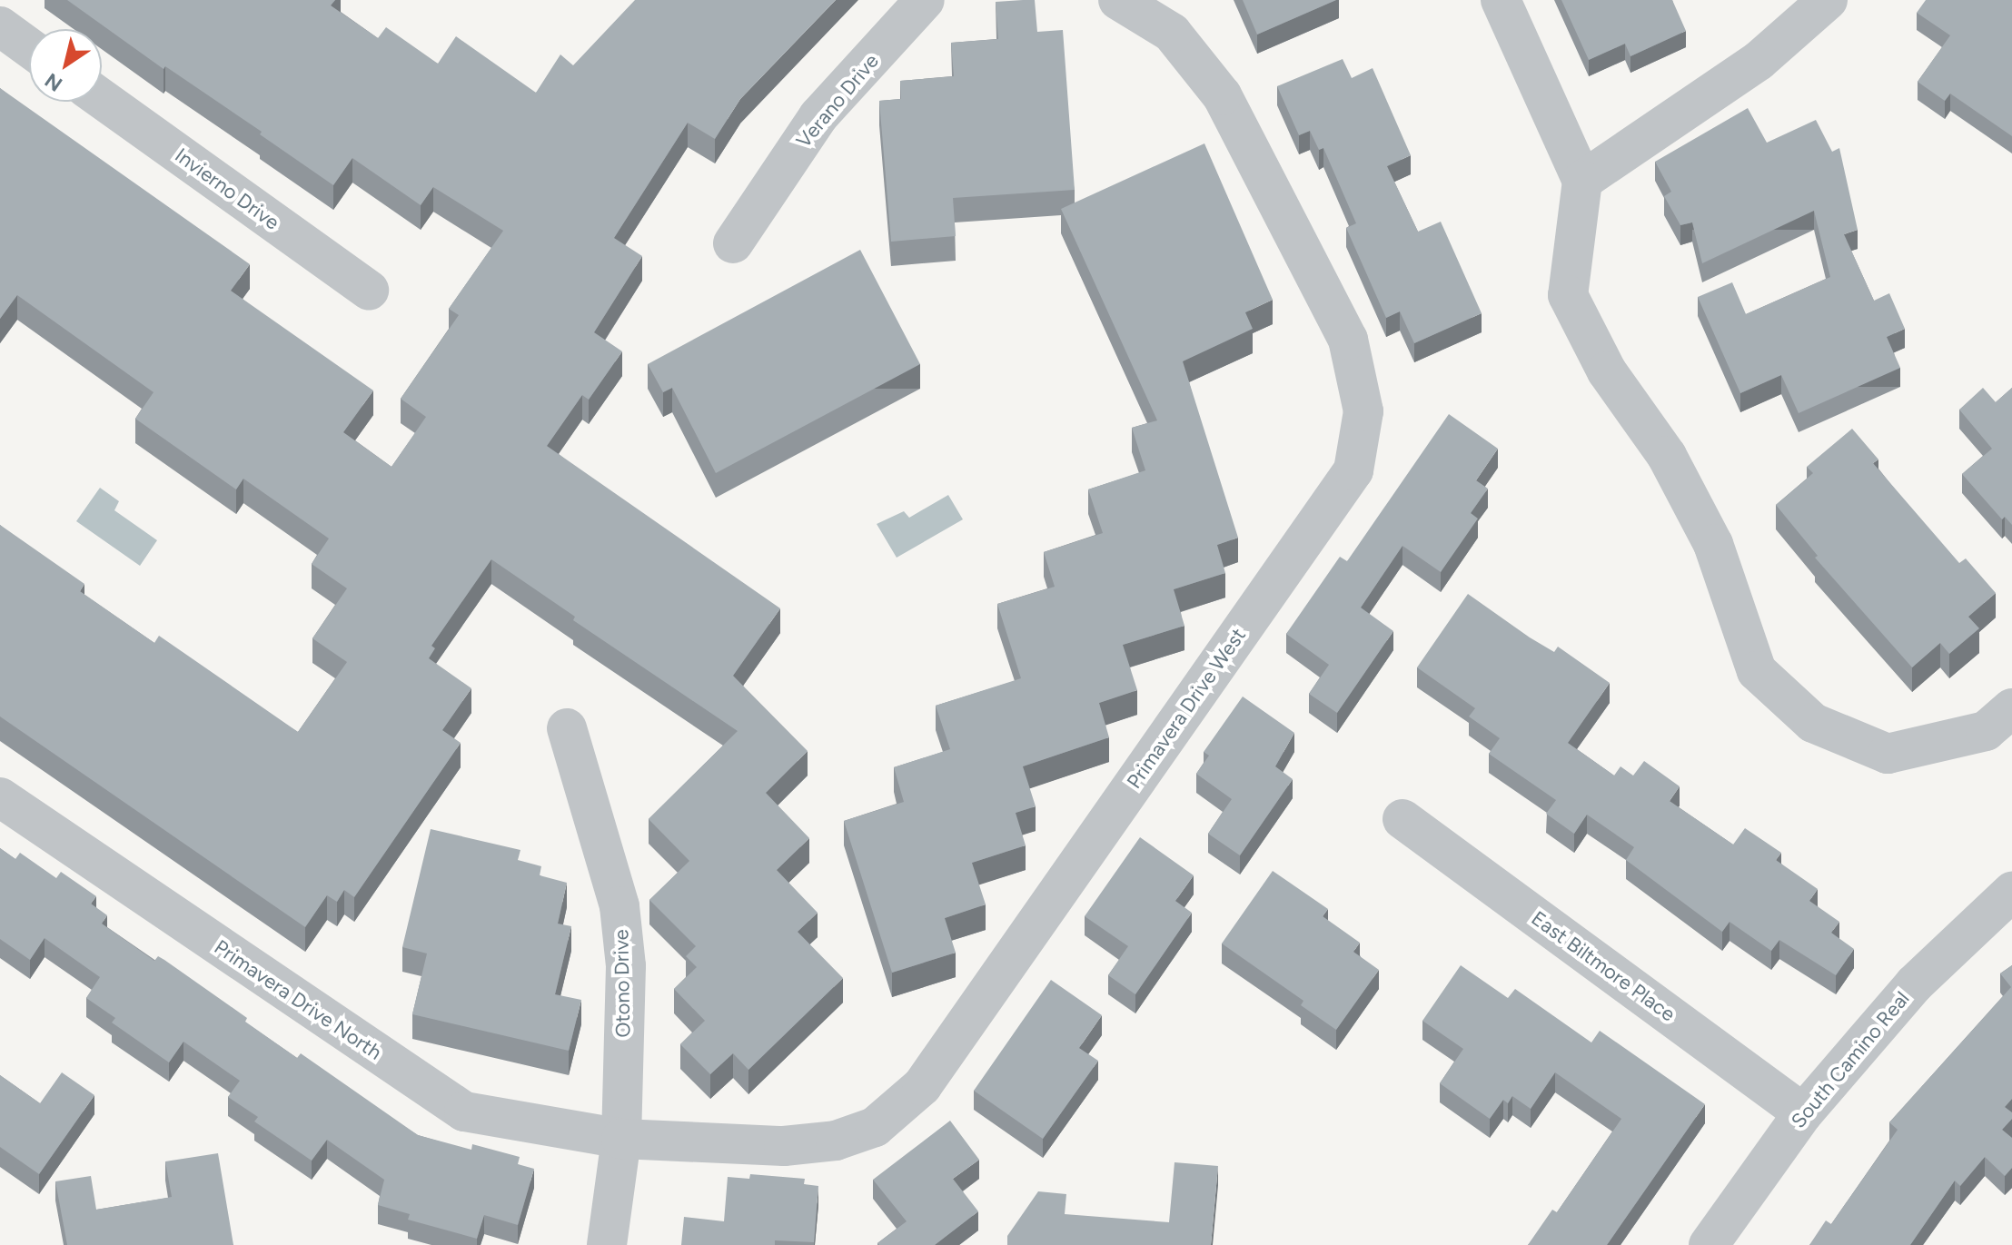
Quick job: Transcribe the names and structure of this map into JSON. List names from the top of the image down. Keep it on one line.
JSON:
{"streets":{"street":["Verano Drive","Invierno Drive","Primavera Drive West","East Biltmore Place","Otono Drive","Primavera Drive North","South Camino Real"]},"crossings":[["Primavera Drive West","Otono Drive"],["Primavera Drive West","Primavera Drive North"],["East Biltmore Place","South Camino Real"],["Otono Drive","Primavera Drive North"]],"north":"bottom left"}
